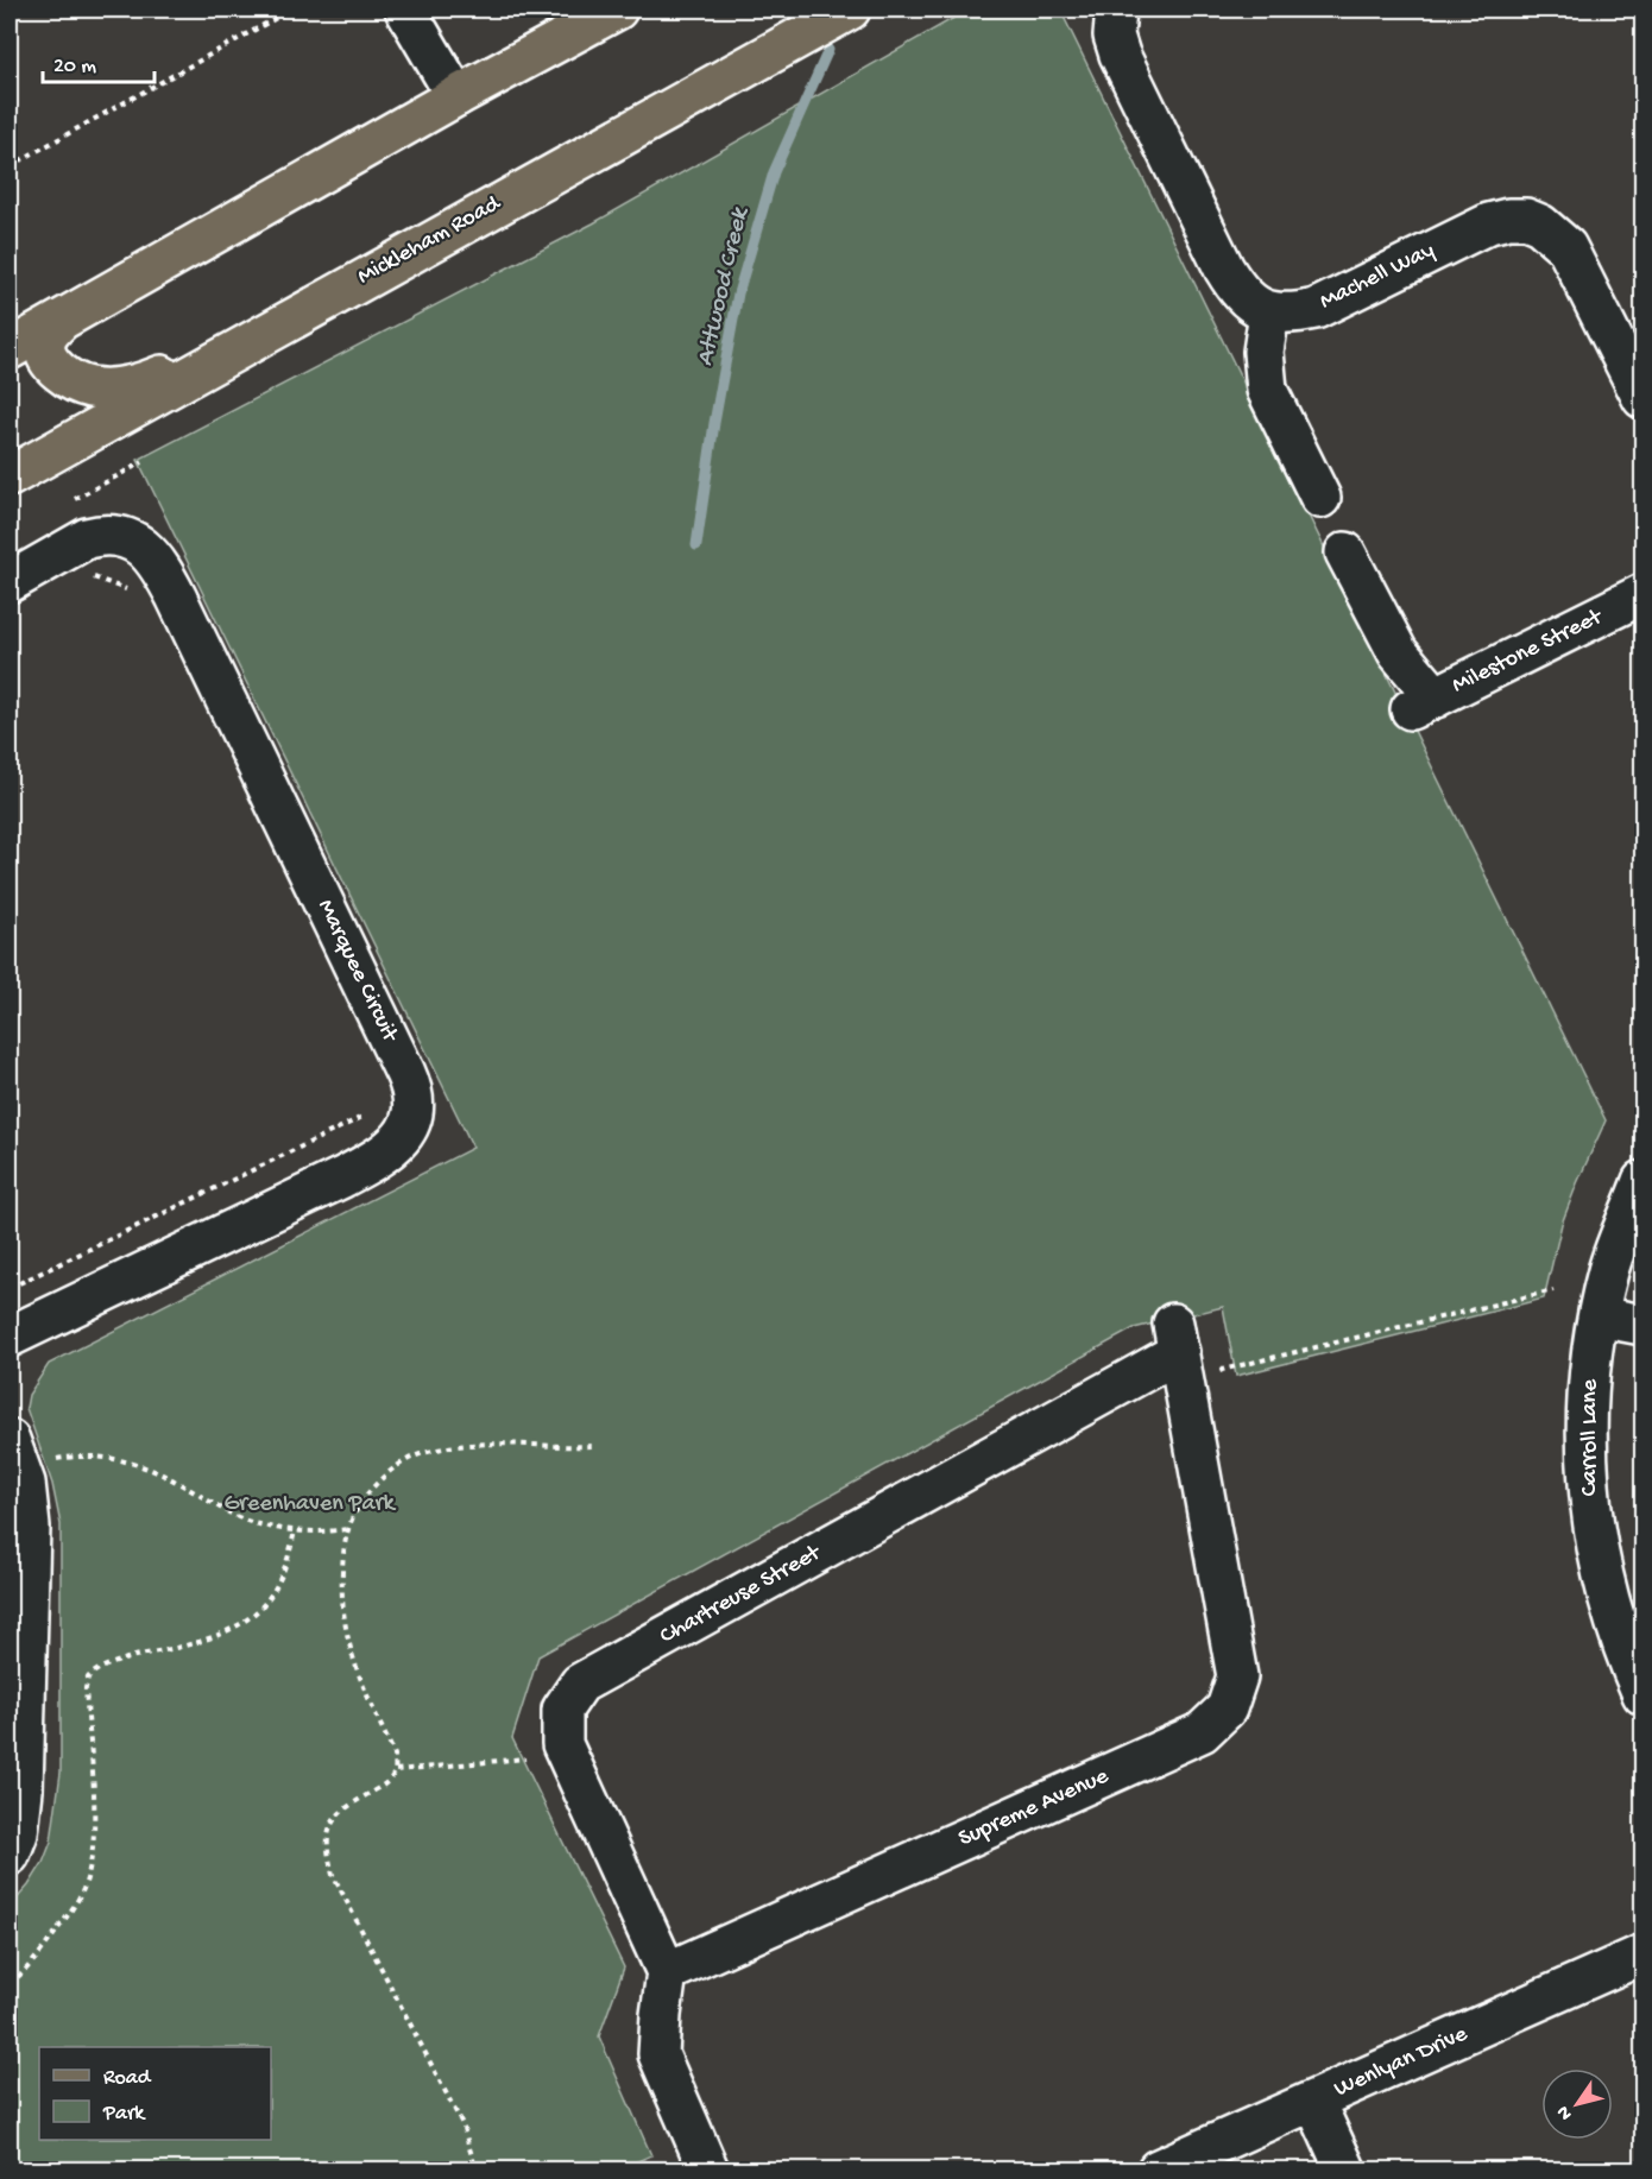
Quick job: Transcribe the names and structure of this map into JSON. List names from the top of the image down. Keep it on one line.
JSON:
{"streets":{"main road":["Mickleham Road"],"street":["Machell Way","Milestone Street","Marquee Circuit","Carroll Lane","Chartreuse Street","Supreme Avenue","Wenlyan Drive"]},"crossings":[["Chartreuse Street","Supreme Avenue"]],"water":["Attwood Creek"],"parks":["Greenhaven Park"],"legend":["Road","Park"],"scale_bar":"20 m","north":"bottom left"}
